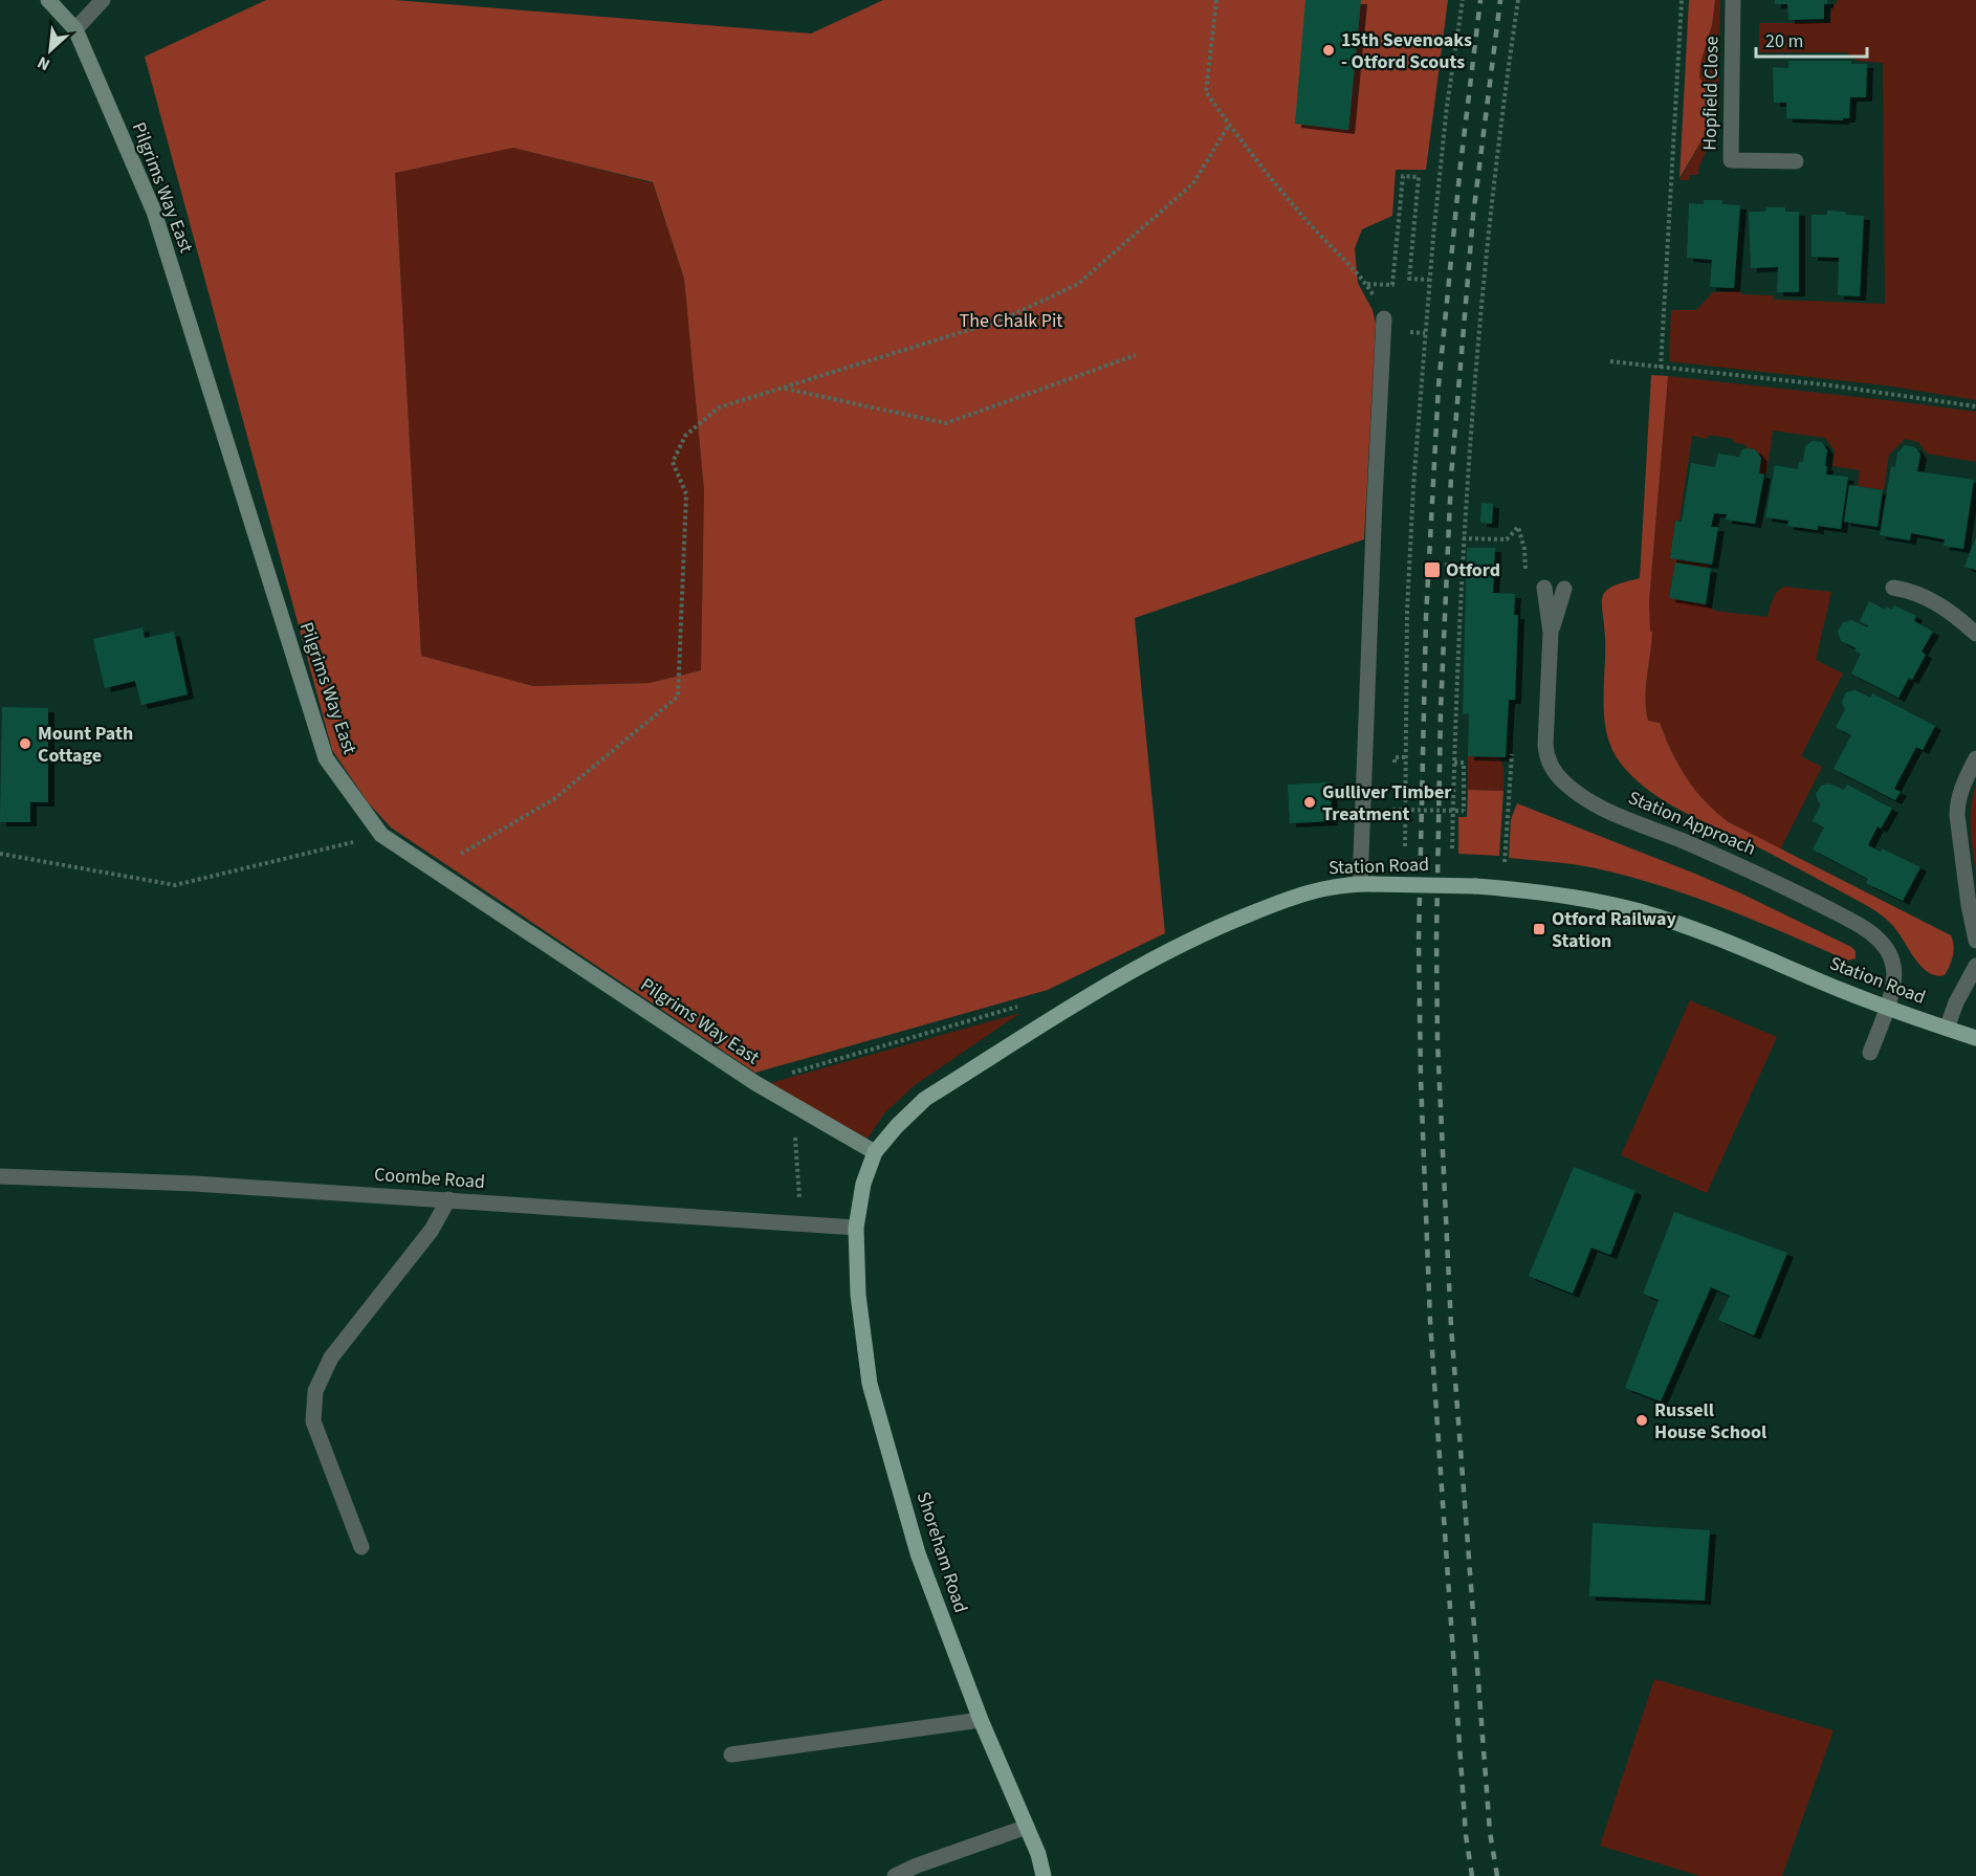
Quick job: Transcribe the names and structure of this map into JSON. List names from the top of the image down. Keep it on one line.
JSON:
{"streets":{"main road":["Station Road","Shoreham Road"],"street":["Hopfield Close","Pilgrims Way East","Station Approach","Coombe Road"]},"crossings":[["Pilgrims Way East","Station Road"],["Station Approach","Station Road"],["Station Road","Coombe Road"],["Station Road","Shoreham Road"],["Coombe Road","Shoreham Road"]],"parks":["The Chalk Pit"],"places":{"other":["15th Sevenoaks - Otford Scouts","Mount Path Cottage","Gulliver Timber Treatment","Russell House School"],"transit":["Otford","Otford Railway Station"]},"scale_bar":"20 m","north":"bottom left"}
